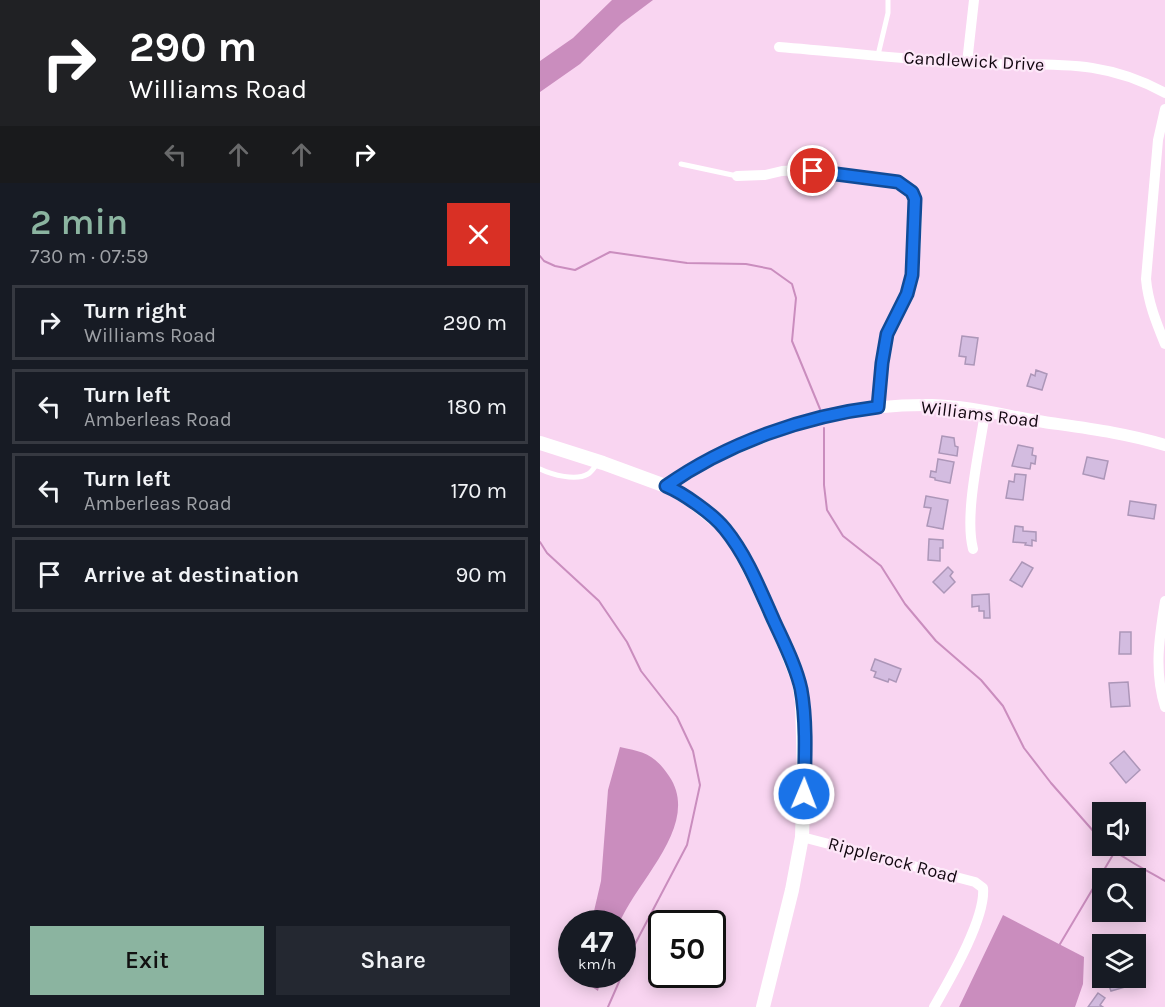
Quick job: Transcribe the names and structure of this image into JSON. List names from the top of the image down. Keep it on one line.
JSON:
{"streets":{"street":["Candlewick Drive","Williams Road","Ripplerock Road"]},"page":{"turn":["290 m","Williams Road"],"heading":["2 min","730 m · 07:59"],"list":[{"name":"Turn right","note":"Williams Road","value":"290 m"},{"name":"Turn left","note":"Amberleas Road","value":"180 m"},{"name":"Turn left","note":"Amberleas Road","value":"170 m"},{"name":"Arrive at destination","value":"90 m"}],"speed":"47 km/h","limit":"50","buttons":["Exit","Share"]}}
